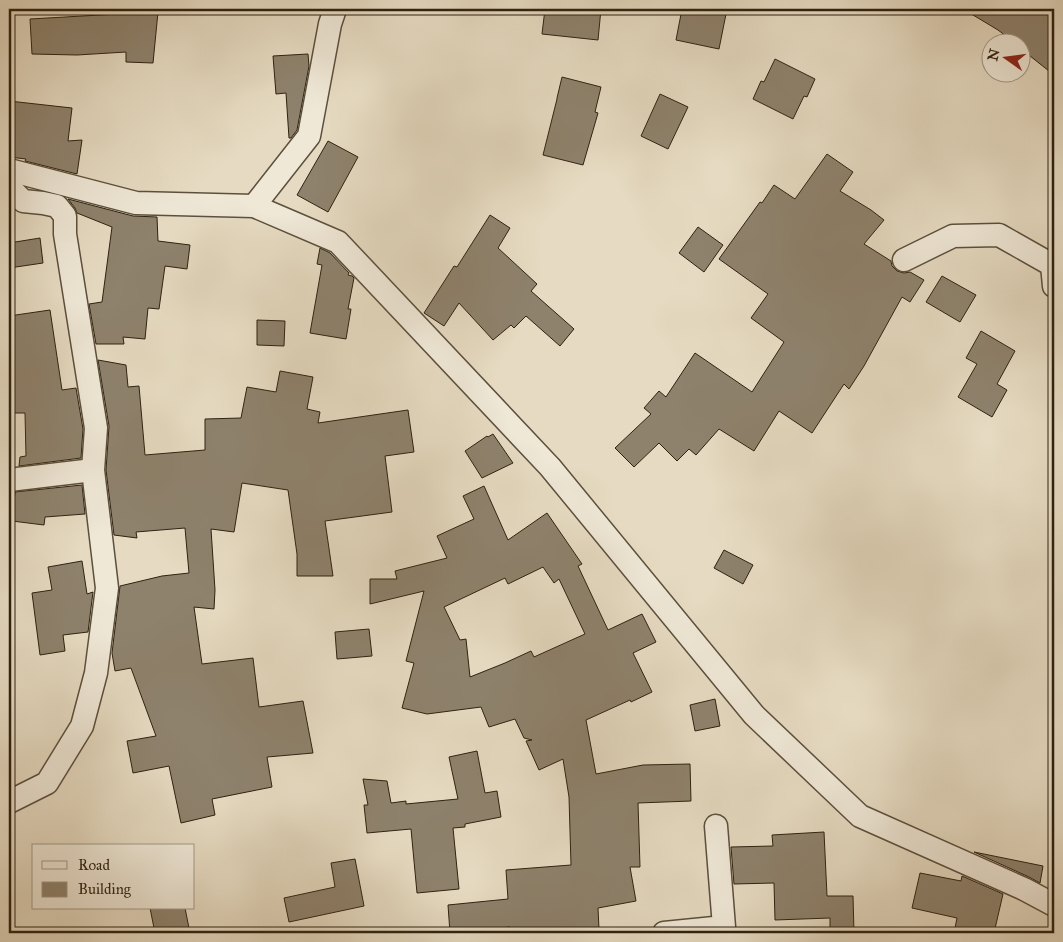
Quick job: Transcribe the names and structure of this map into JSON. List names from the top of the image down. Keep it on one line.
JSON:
{"legend":["Road","Building"],"north":"left"}
